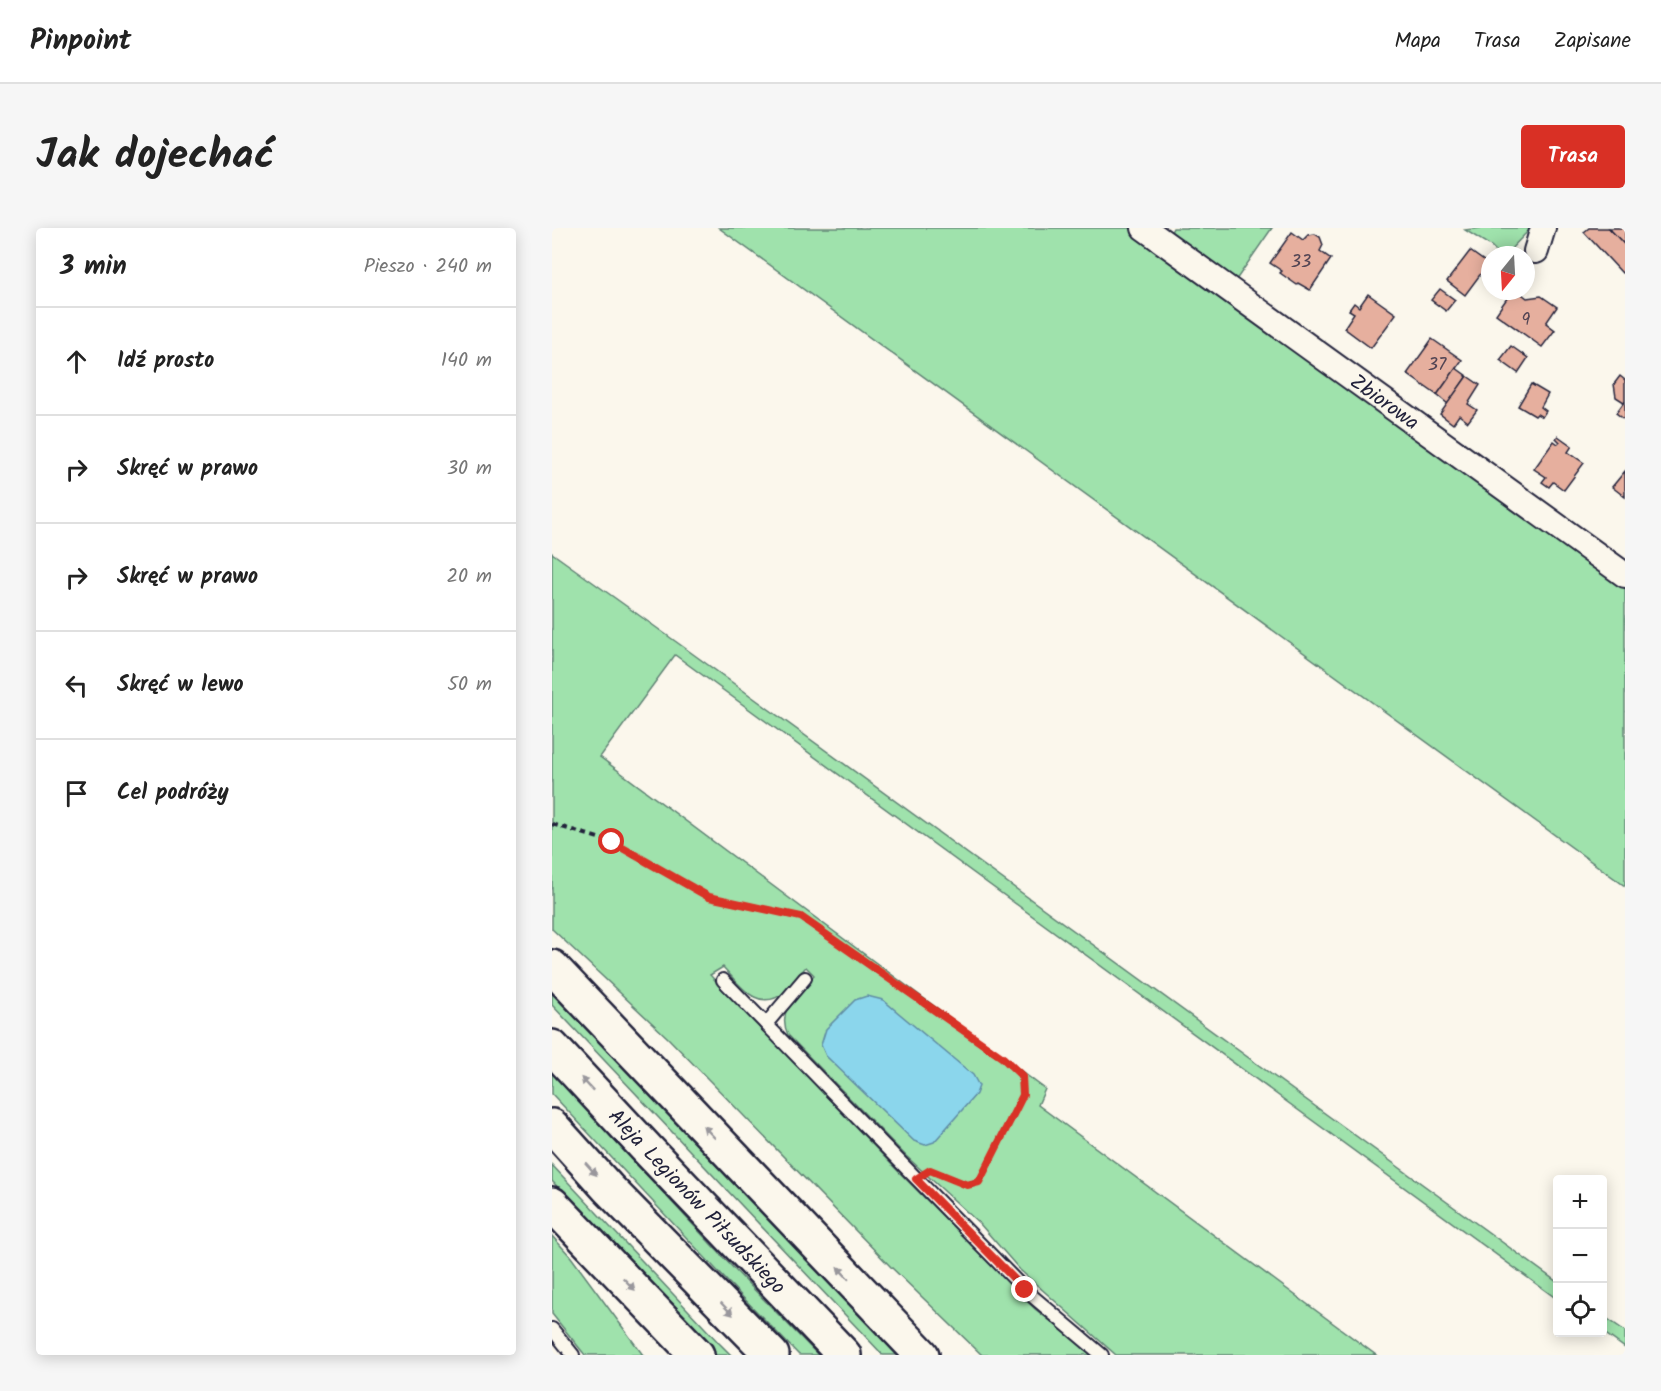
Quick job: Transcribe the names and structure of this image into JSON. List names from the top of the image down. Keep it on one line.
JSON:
{"streets":{"highway":["Aleja Legionów Piłsudskiego"],"street":["Zbiorowa"]},"house_numbers":["33","9","37"],"north":"bottom","page":{"header":"Pinpoint","nav":["Mapa","Trasa","Zapisane"],"title":"Jak dojechać","buttons":"Trasa","heading":["3 min","Pieszo · 240 m"],"list":[["Idź prosto","140 m"],["Skręć w prawo","30 m"],["Skręć w prawo","20 m"],["Skręć w lewo","50 m"],"Cel podróży"],"map_buttons":["+","−"]}}
